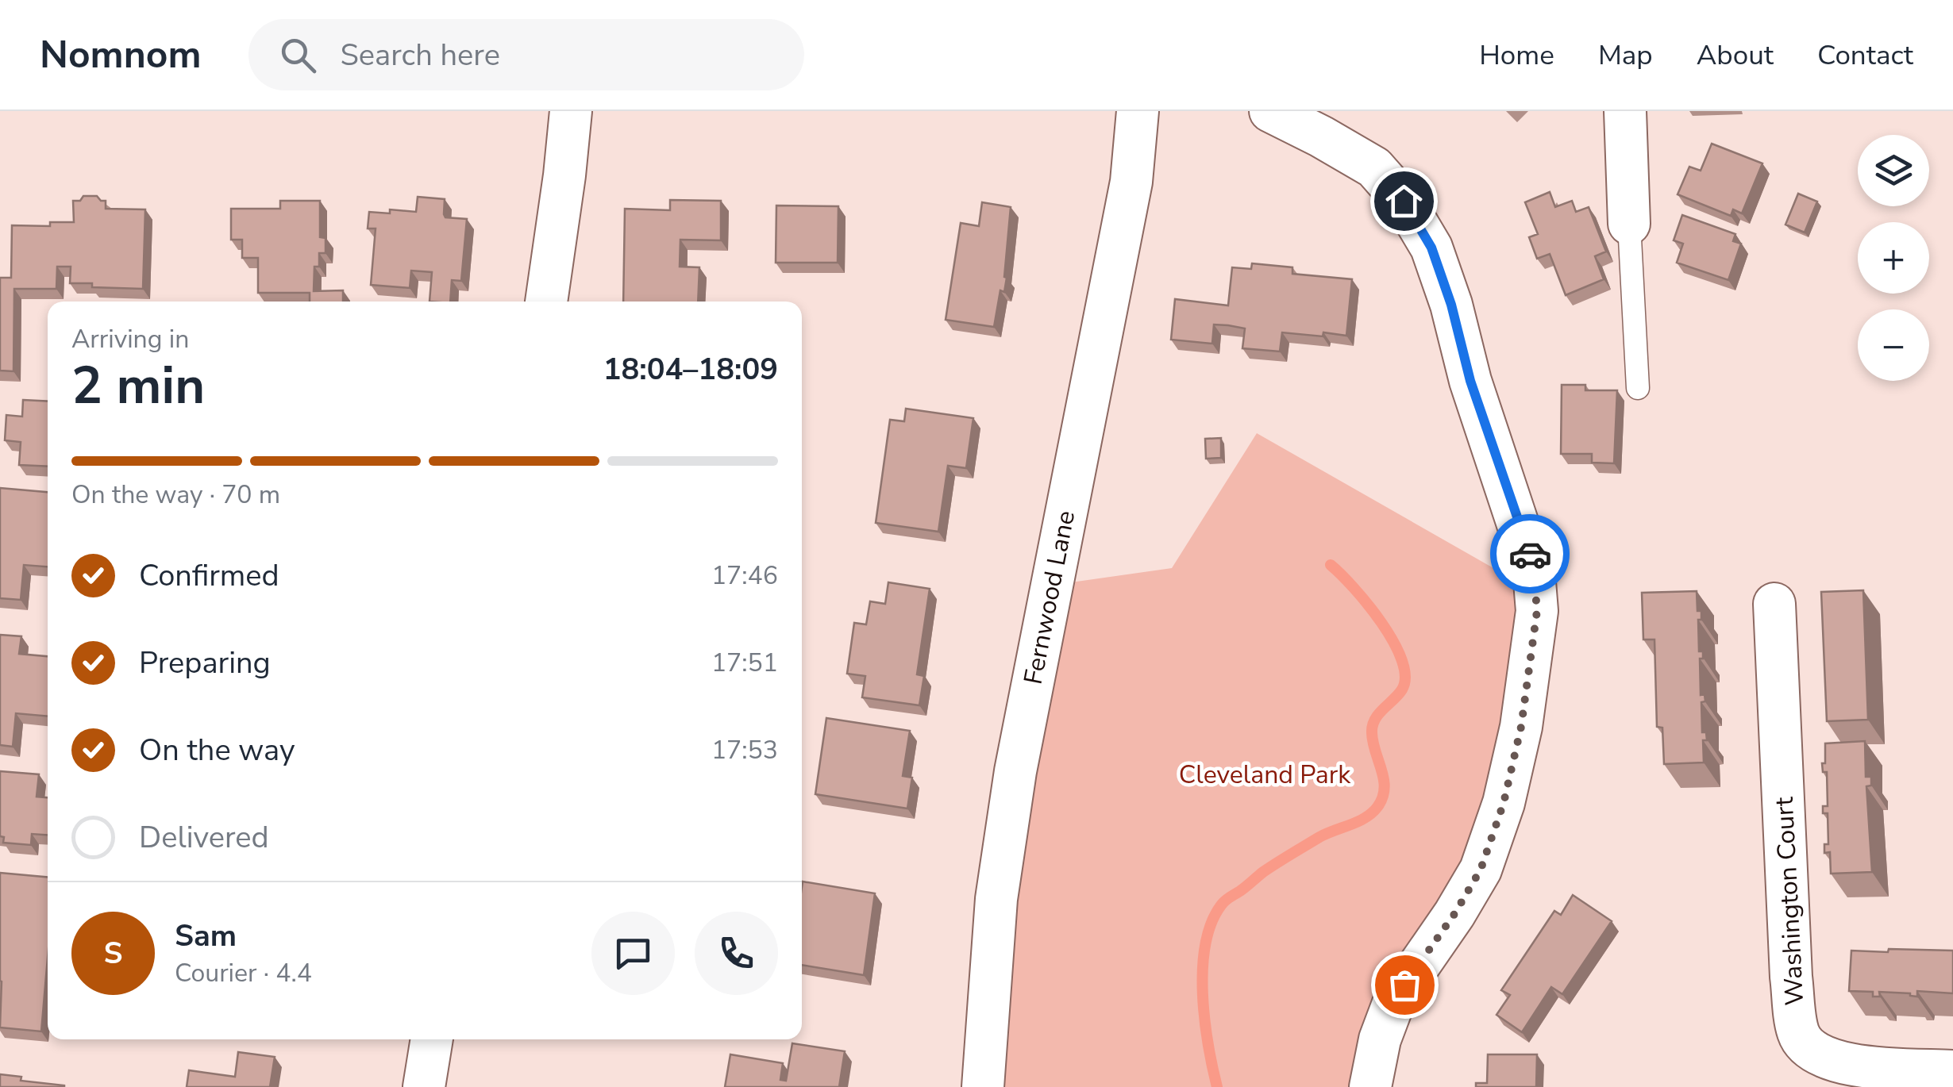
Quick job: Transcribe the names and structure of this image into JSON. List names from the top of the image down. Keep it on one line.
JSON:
{"streets":{"street":["Fernwood Lane","Washington Court"]},"parks":["Cleveland Park"],"page":{"header":"Nomnom","search":"Search here","nav":["Home","Map","About","Contact"],"map_buttons":["+","−"],"heading":["2 min","Arriving in","18:04–18:09"],"panel":["Sam","Courier · 4.4"],"bar":"On the way · 70 m","list":[["Confirmed","17:46"],["Preparing","17:51"],["On the way","17:53"],"Delivered"],"round":"S"}}
